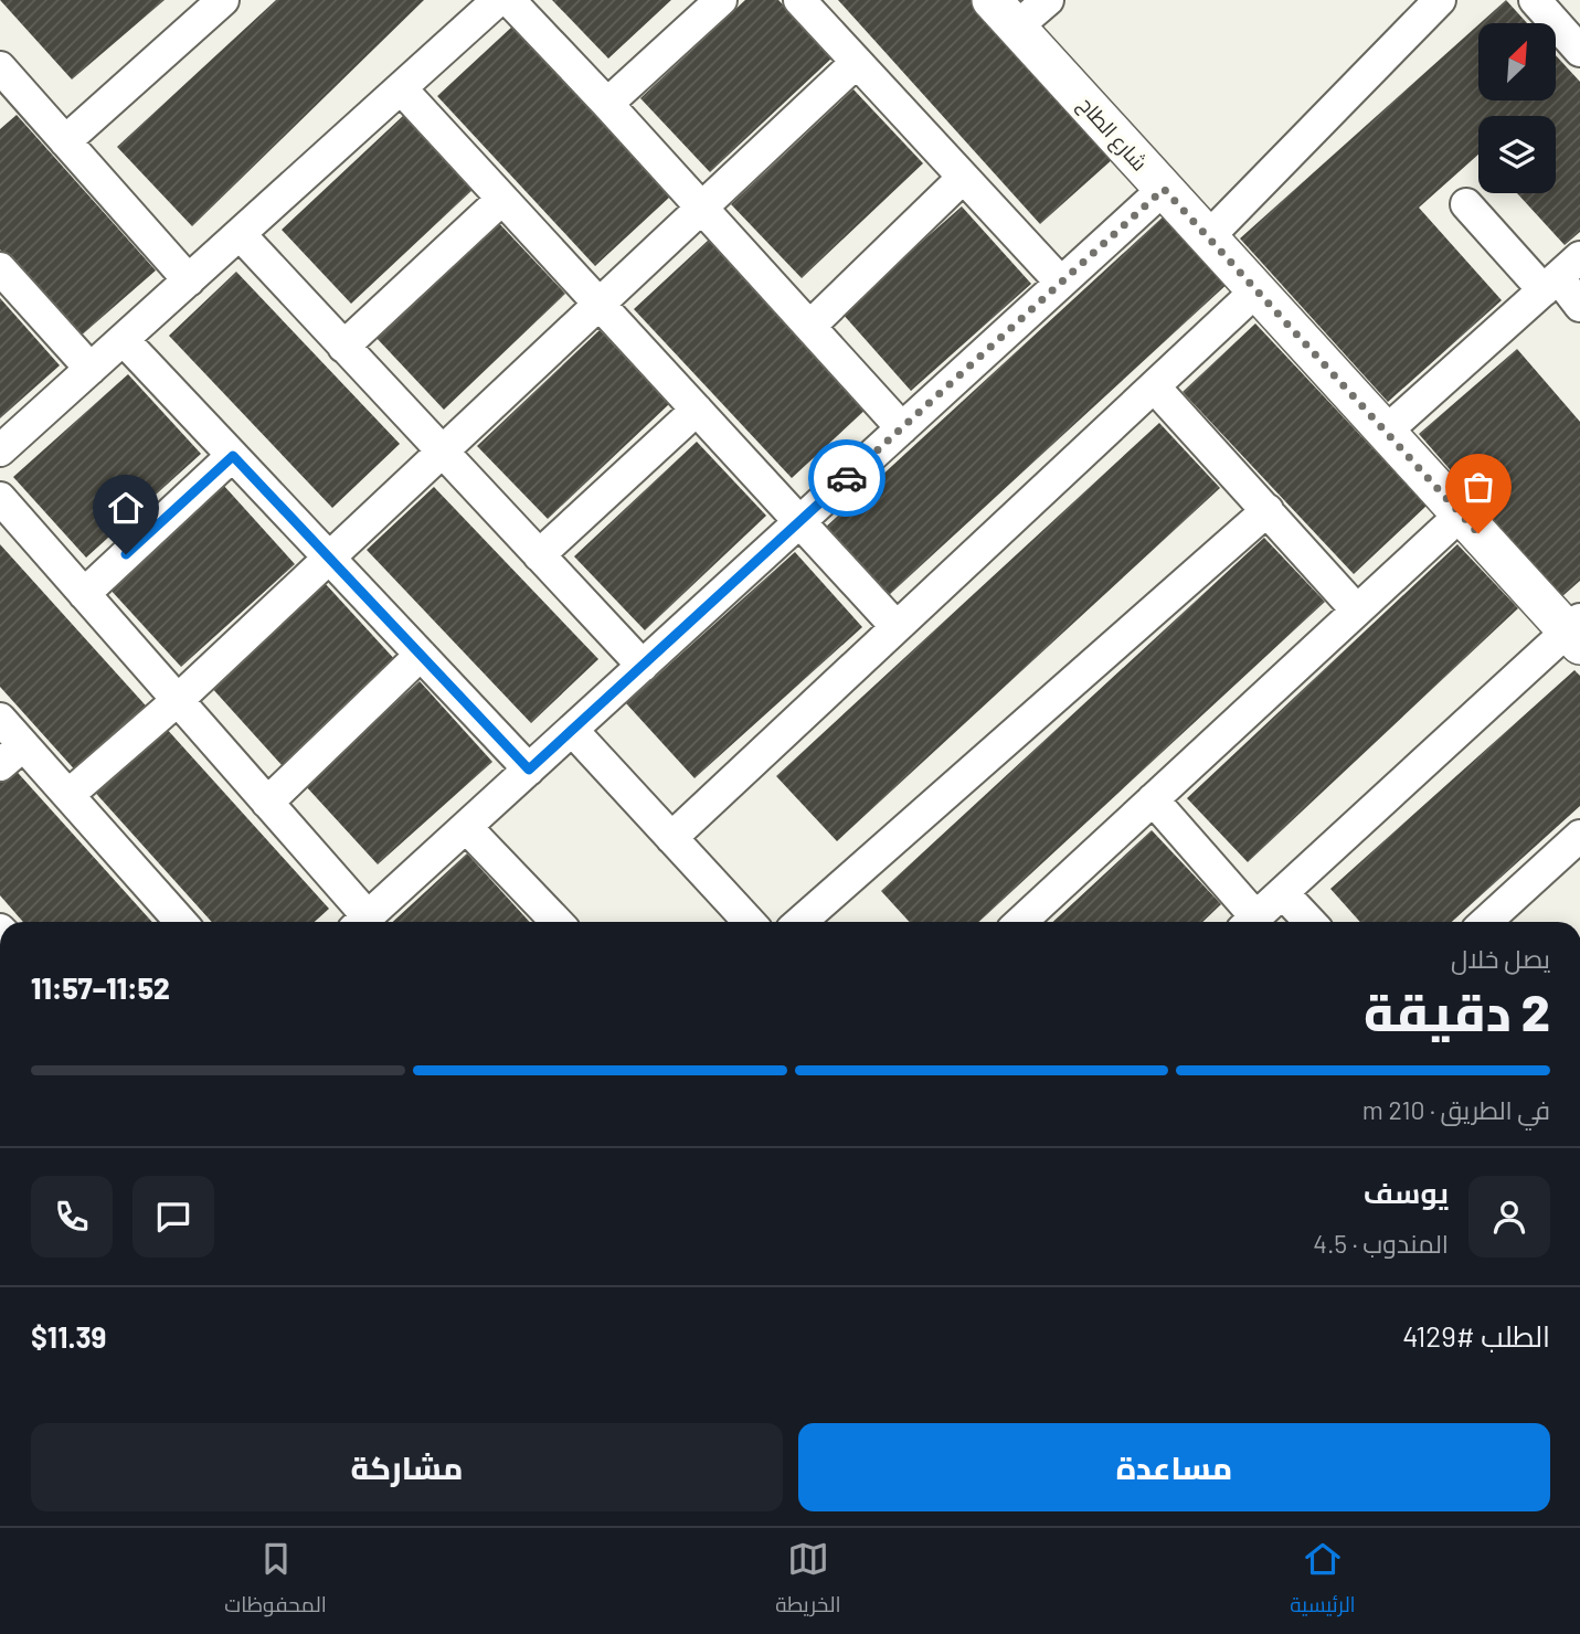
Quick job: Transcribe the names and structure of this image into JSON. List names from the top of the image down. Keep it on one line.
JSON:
{"streets":{"street":["شارع الطاح"]},"north":"top right","page":{"heading":["2 دقيقة","يصل خلال","11:52–11:57"],"panel":["يوسف","المندوب · 4.5","الطلب #4129","$11.39"],"bar":"في الطريق · 210 m","buttons":["مساعدة","مشاركة"],"tabs":["الرئيسية","الخريطة","المحفوظات"]}}
